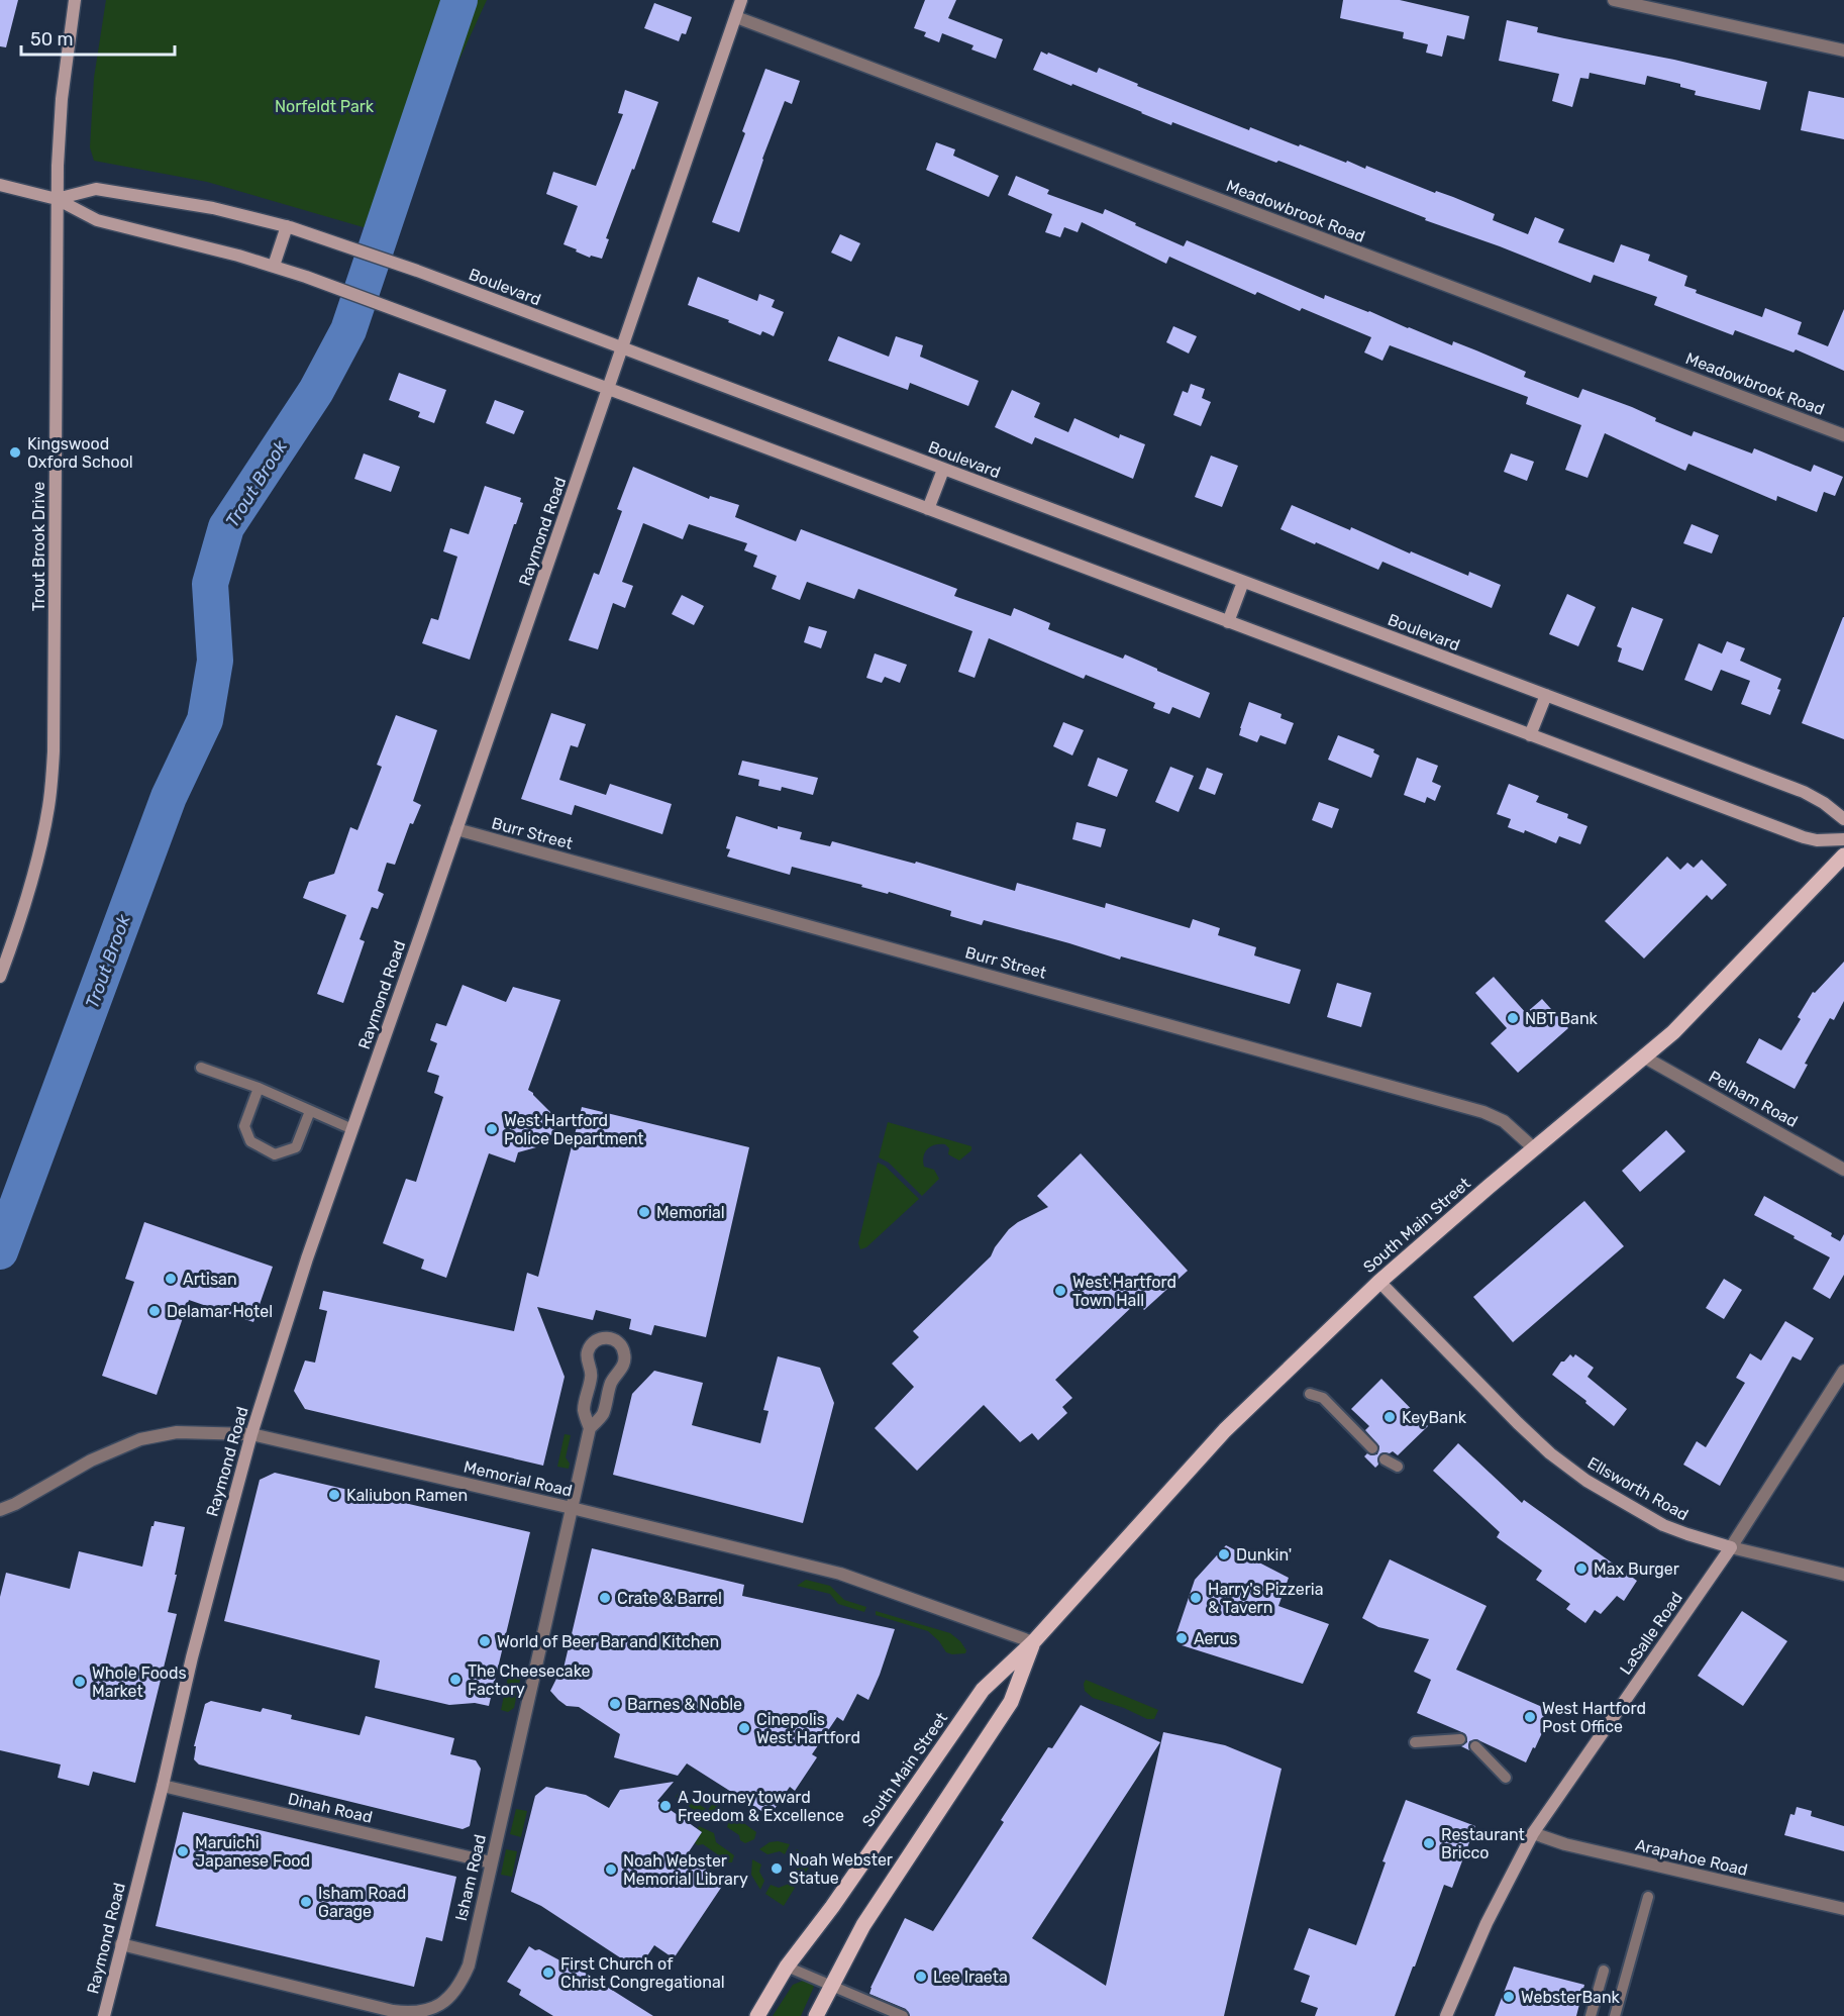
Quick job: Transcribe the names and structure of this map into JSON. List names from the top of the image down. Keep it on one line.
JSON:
{"streets":{"main road":["Boulevard","Raymond Road","Trout Brook Drive","South Main Street","Ellsworth Road","LaSalle Road"],"street":["Meadowbrook Road","Burr Street","Pelham Road","Memorial Road","Dinah Road","Arapahoe Road","Isham Road"]},"crossings":[["Meadowbrook Road","Raymond Road"],["Boulevard","Raymond Road"],["Boulevard","Trout Brook Drive"],["Raymond Road","Burr Street"],["Raymond Road","Memorial Road"],["Raymond Road","Dinah Road"],["Raymond Road","Isham Road"],["Burr Street","South Main Street"],["Pelham Road","South Main Street"],["South Main Street","Memorial Road"],["South Main Street","Ellsworth Road"],["Memorial Road","Isham Road"],["Ellsworth Road","LaSalle Road"],["LaSalle Road","Arapahoe Road"],["Dinah Road","Isham Road"]],"water":["Trout Brook"],"parks":["Norfeldt Park"],"places":["Kingswood Oxford School","NBT Bank","West Hartford Police Department","Memorial","Artisan","West Hartford Town Hall","Delamar Hotel","KeyBank","Kaliubon Ramen","Dunkin'","Max Burger","Crate & Barrel","Harry's Pizzeria & Tavern","Aerus","World of Beer Bar and Kitchen","The Cheesecake Factory","Whole Foods Market","Barnes & Noble","West Hartford Post Office","Cinepolis West Hartford","A Journey toward Freedom & Excellence","Restaurant Bricco","Maruichi Japanese Food","Noah Webster Statue","Noah Webster Memorial Library","Isham Road Garage","First Church of Christ Congregational","Lee Iraeta","WebsterBank"],"scale_bar":"50 m"}
